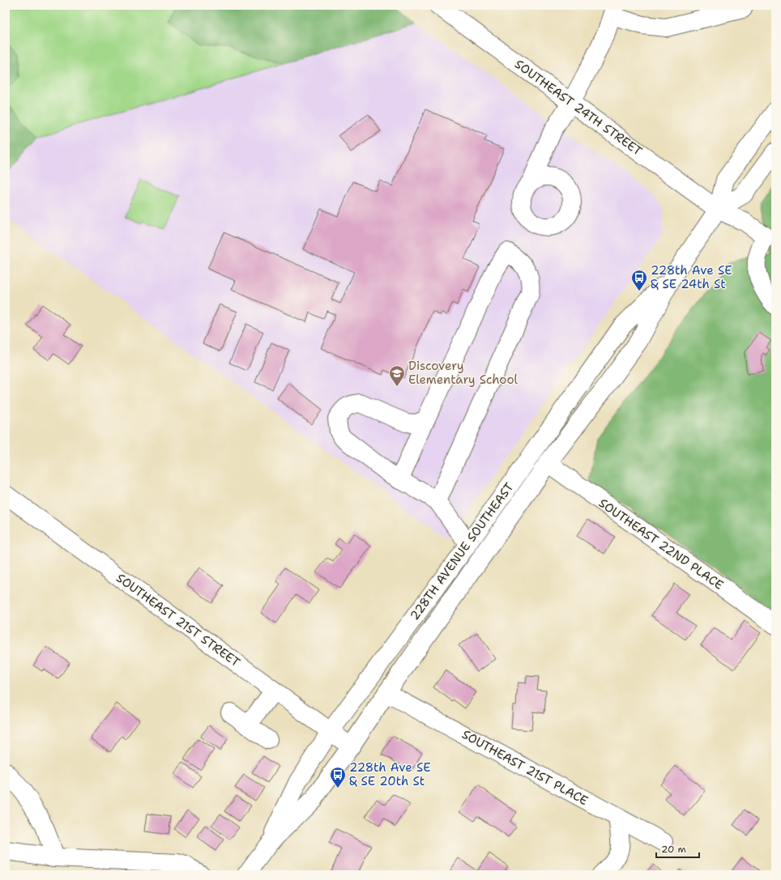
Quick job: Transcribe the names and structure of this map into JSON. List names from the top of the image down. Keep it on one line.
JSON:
{"streets":{"street":["SOUTHEAST 24TH STREET","SOUTHEAST 22ND PLACE","228TH AVENUE SOUTHEAST","SOUTHEAST 21ST STREET","SOUTHEAST 21ST PLACE"]},"crossings":[["SOUTHEAST 24TH STREET","228TH AVENUE SOUTHEAST"],["SOUTHEAST 22ND PLACE","228TH AVENUE SOUTHEAST"],["228TH AVENUE SOUTHEAST","SOUTHEAST 21ST STREET"],["228TH AVENUE SOUTHEAST","SOUTHEAST 21ST PLACE"]],"places":{"bus stop":["228th Ave SE & SE 24th St","228th Ave SE & SE 20th St"],"school or university":["Discovery Elementary School"]},"scale_bar":"20 m"}
